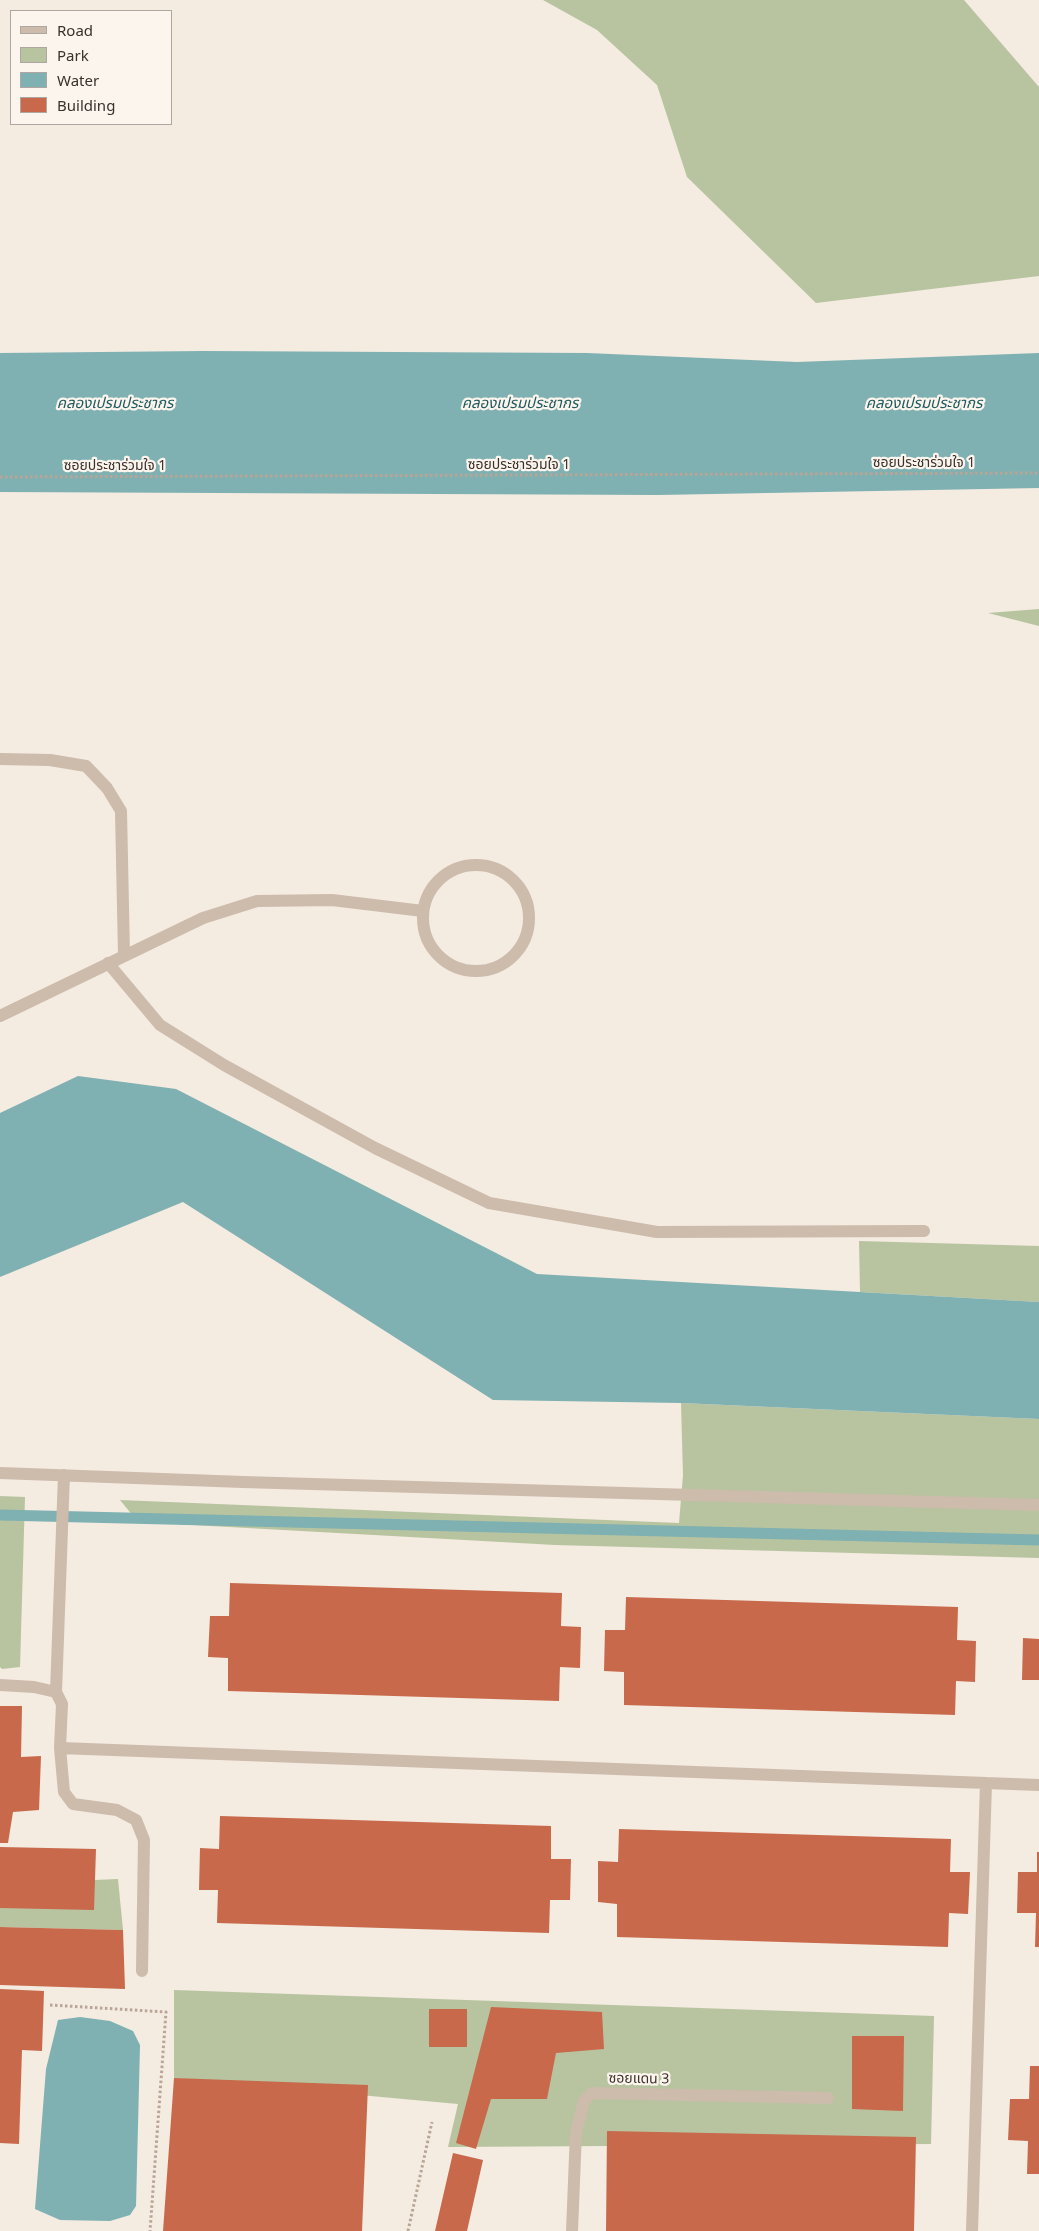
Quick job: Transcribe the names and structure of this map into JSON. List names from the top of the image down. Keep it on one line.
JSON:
{"streets":{"street":["ซอยแดน 3"],"path":["ซอยประชาร่วมใจ 1"]},"water":["คลองเปรมประชากร"],"legend":["Road","Park","Water","Building"]}
